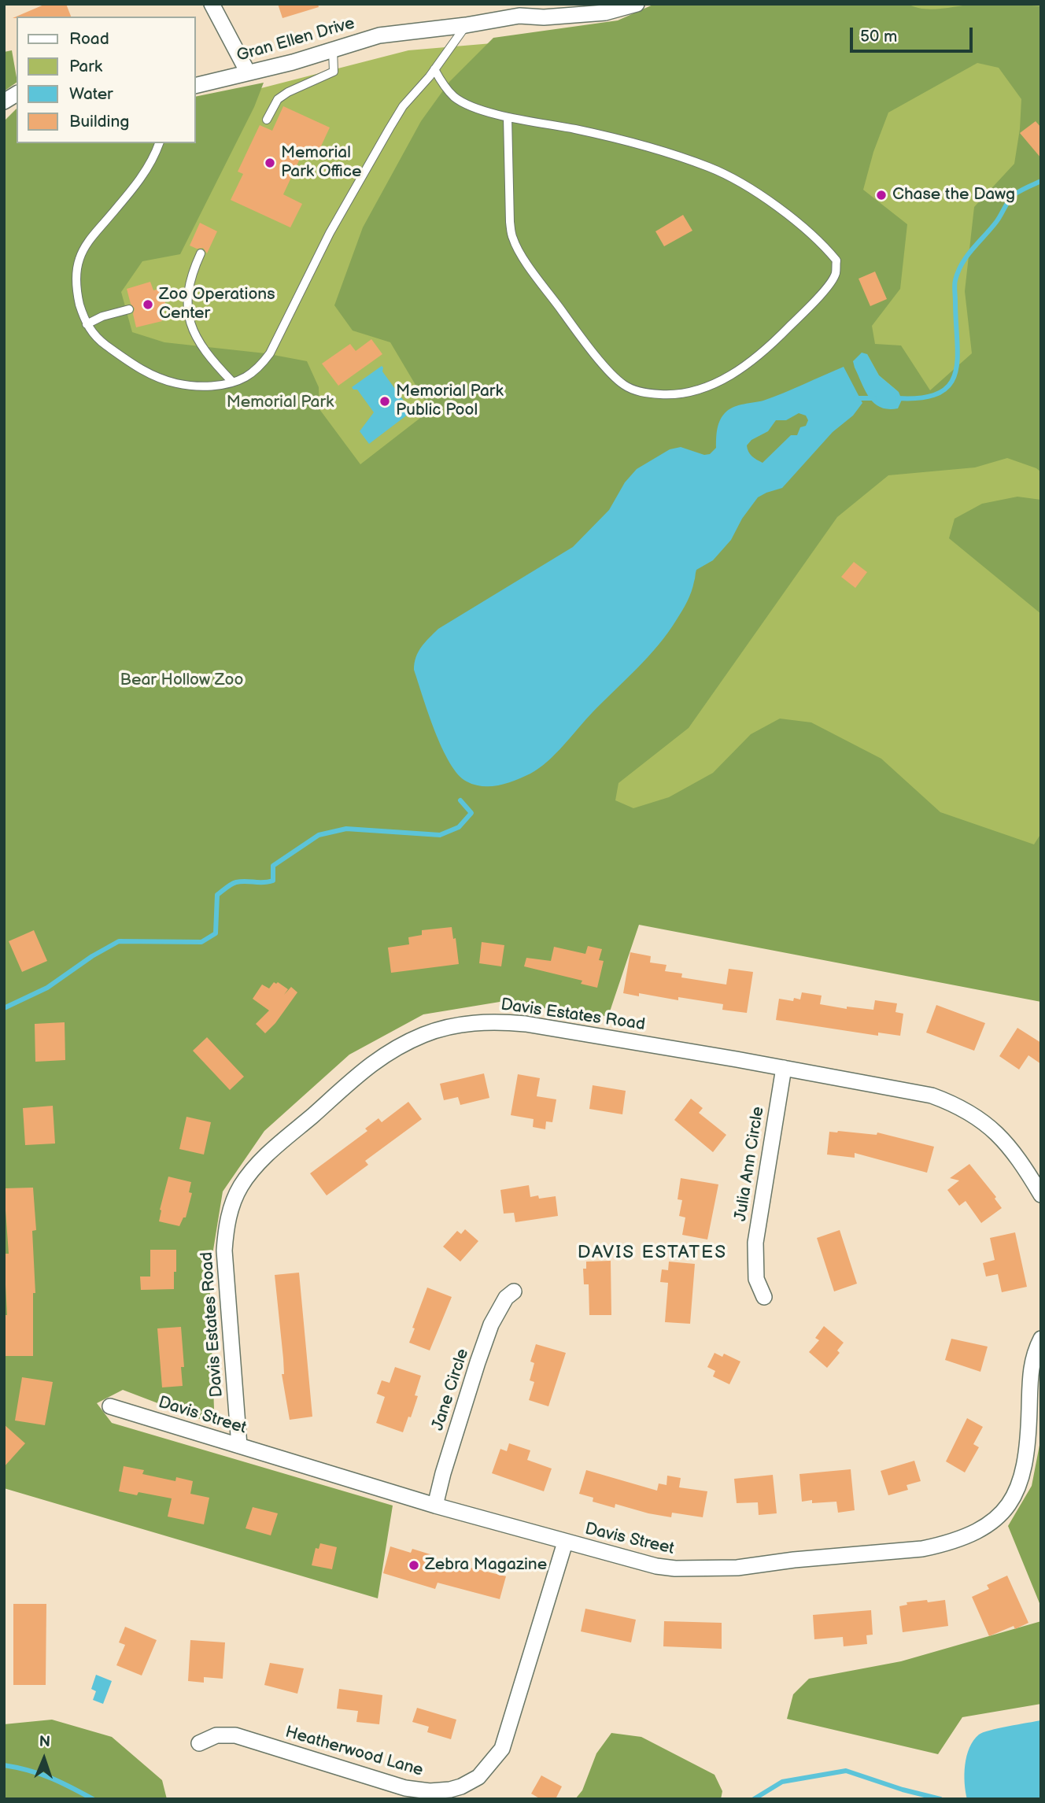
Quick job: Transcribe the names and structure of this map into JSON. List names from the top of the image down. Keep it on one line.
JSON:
{"streets":{"street":["Gran Ellen Drive","Davis Estates Road","Julia Ann Circle","Jane Circle","Davis Street","Heatherwood Lane"]},"crossings":[["Davis Estates Road","Julia Ann Circle"],["Davis Estates Road","Davis Street"],["Jane Circle","Davis Street"],["Davis Street","Heatherwood Lane"]],"districts":["DAVIS ESTATES"],"parks":["Memorial Park","Bear Hollow Zoo"],"places":["Memorial Park Office","Chase the Dawg","Zoo Operations Center","Memorial Park Public Pool","Zebra Magazine"],"legend":["Road","Park","Water","Building"],"scale_bar":"50 m","north":"top"}
